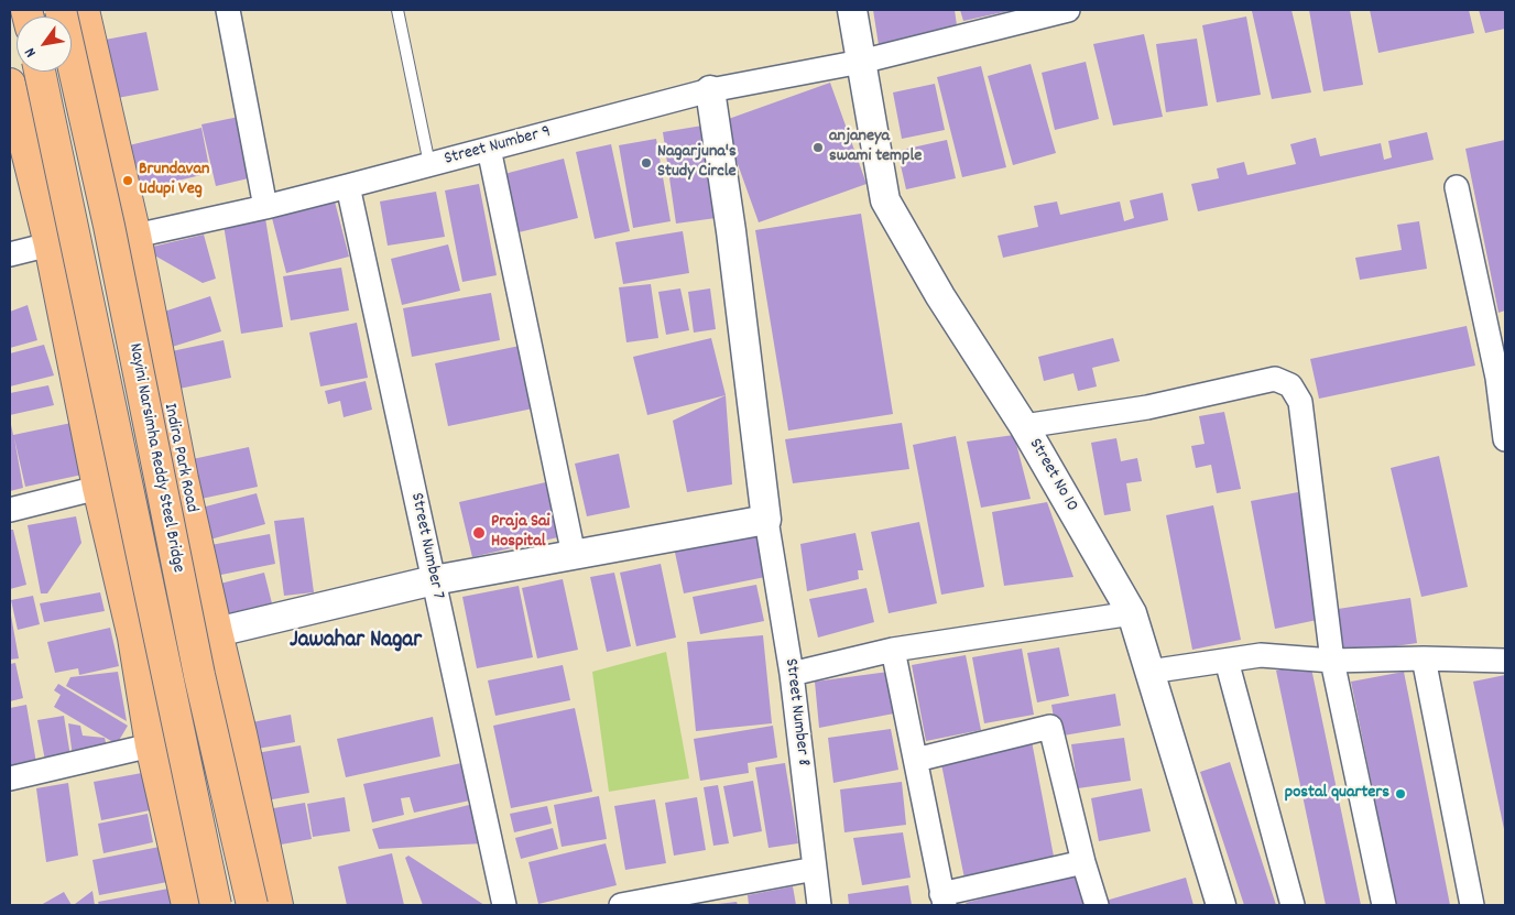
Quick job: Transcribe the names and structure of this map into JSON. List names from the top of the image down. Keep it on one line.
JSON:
{"streets":{"main road":["Nayini Narsimha Reddy Steel Bridge","Indira Park Road"],"street":["Street Number 9","Street No 10","Street Number 7","Street Number 8"]},"crossings":[["Street Number 9","Indira Park Road"],["Street Number 9","Street No 10"],["Street Number 9","Street Number 7"]],"districts":["Jawahar Nagar"],"places":["anjaneya swami temple","Nagarjuna's Study Circle","Brundavan Udupi Veg","Praja Sai Hospital","postal quarters"],"north":"bottom left"}
